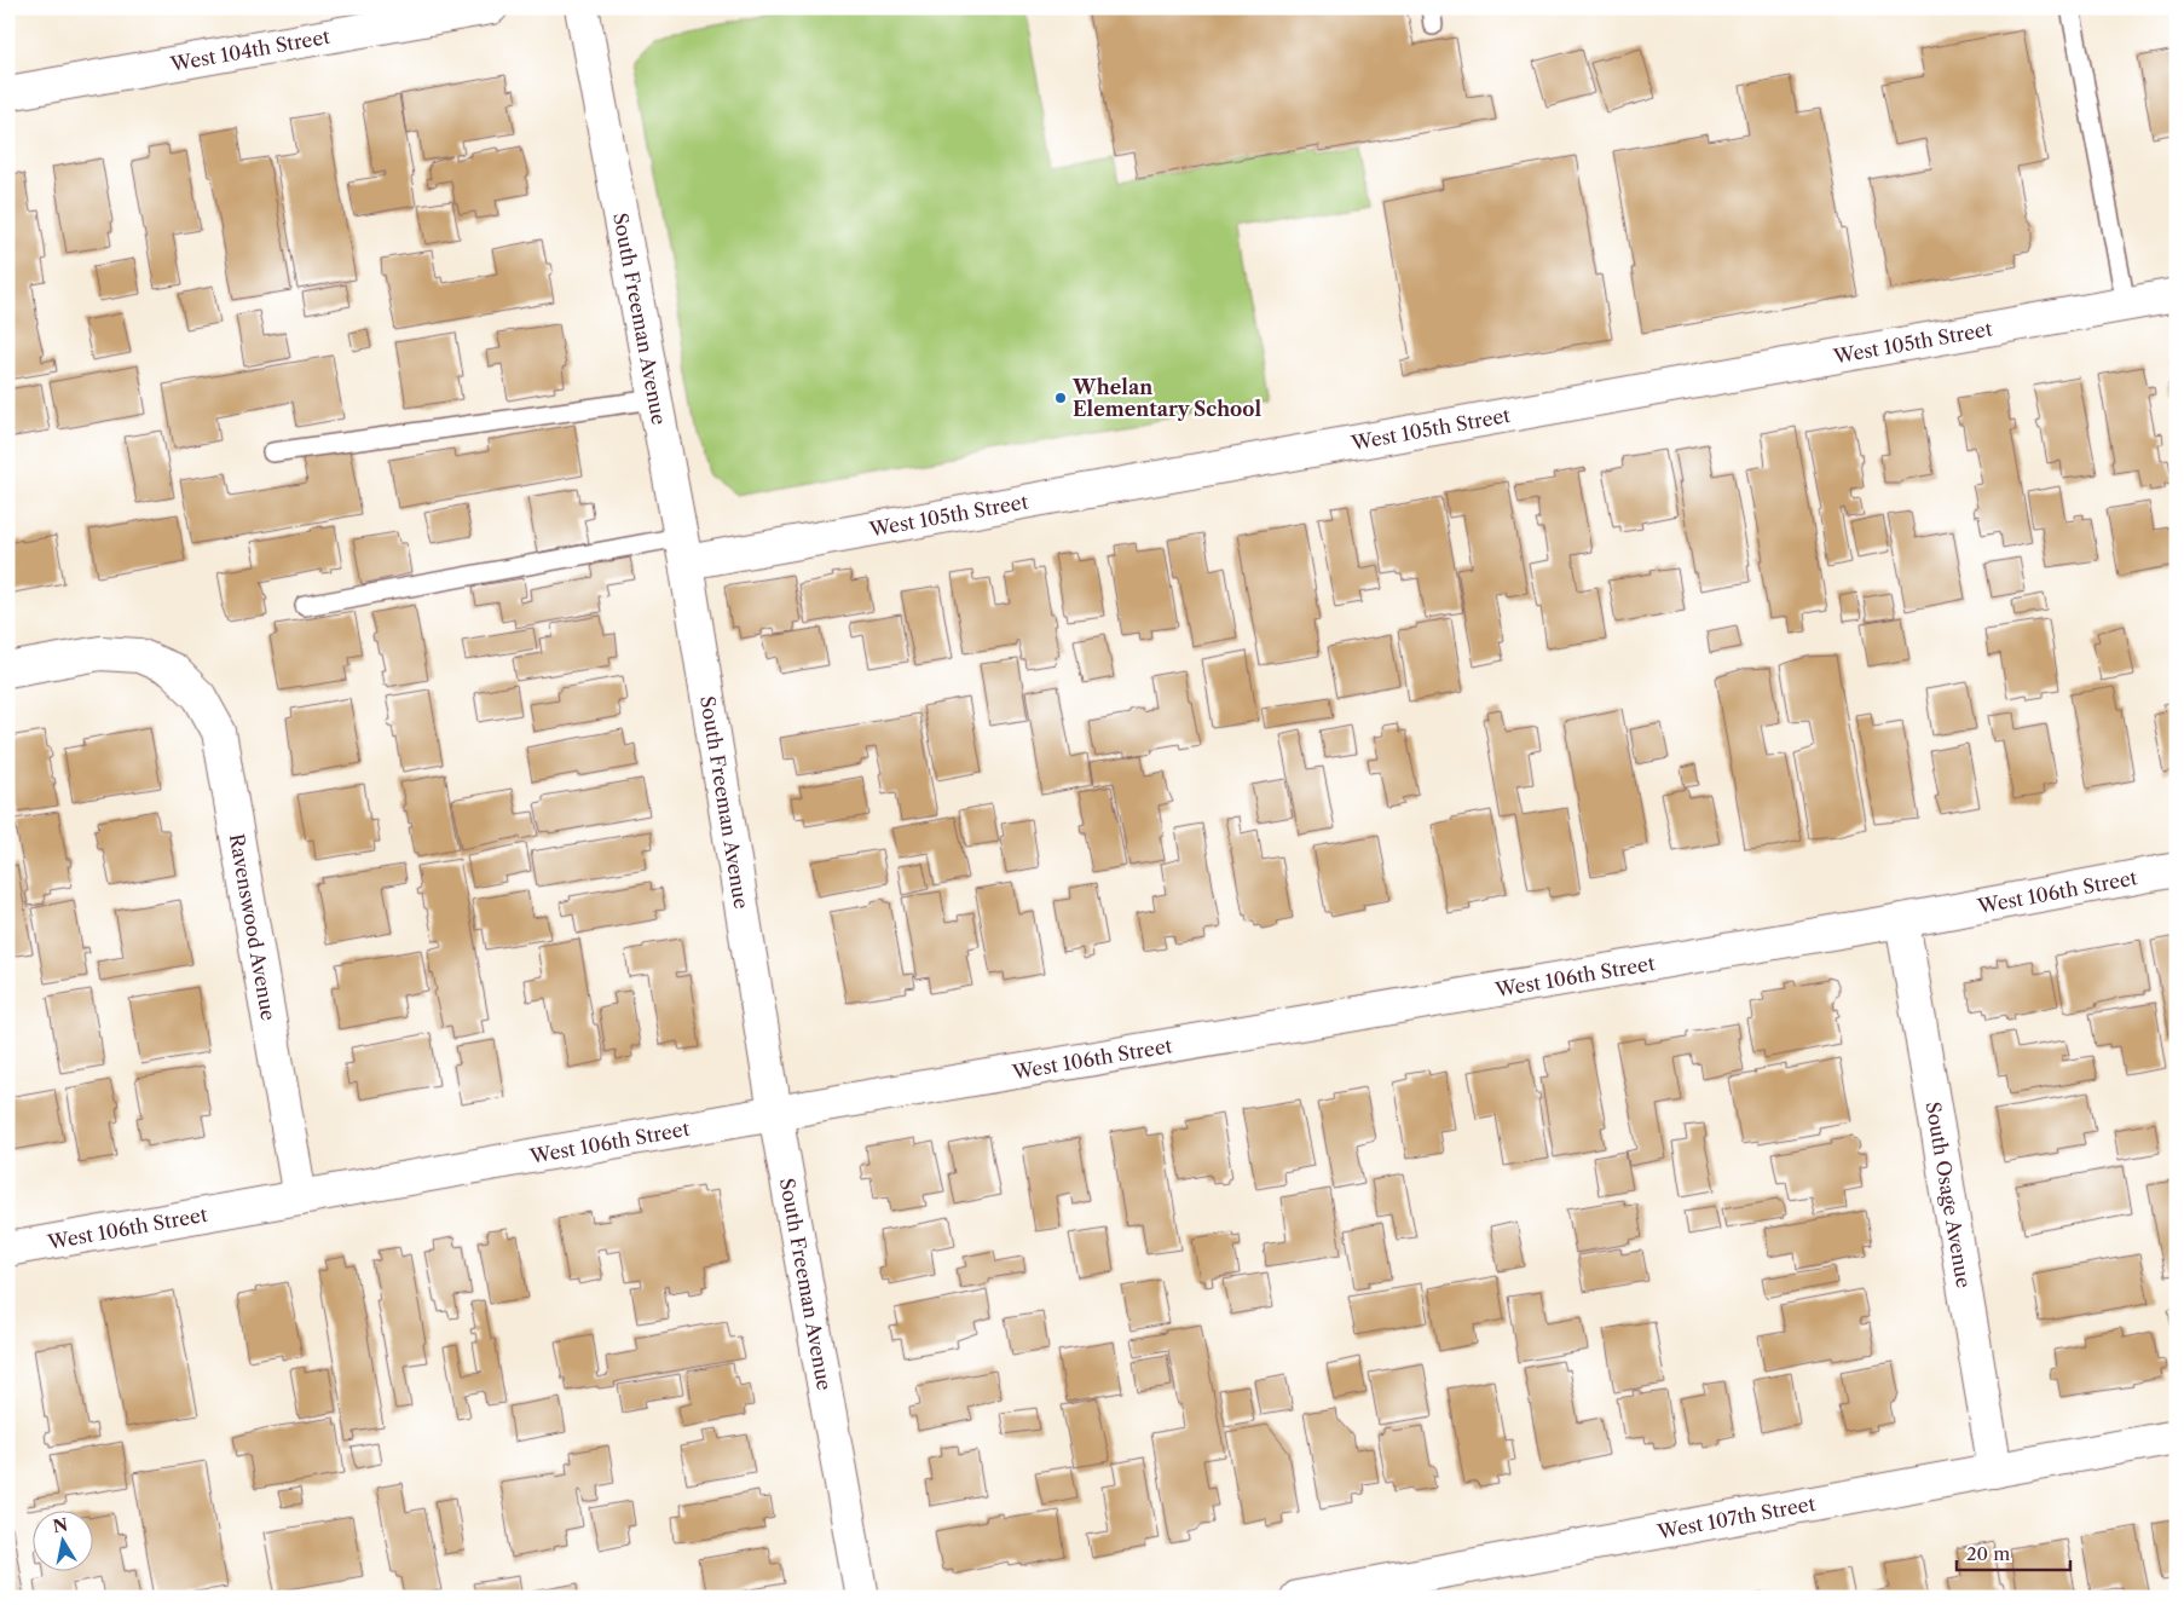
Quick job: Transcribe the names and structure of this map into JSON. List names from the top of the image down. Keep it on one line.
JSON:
{"streets":{"street":["West 104th Street","South Freeman Avenue","West 105th Street","West 106th Street","Ravenswood Avenue","South Osage Avenue","West 107th Street"]},"crossings":[["South Freeman Avenue","West 105th Street"],["South Freeman Avenue","West 106th Street"],["West 106th Street","Ravenswood Avenue"],["West 106th Street","South Osage Avenue"],["South Osage Avenue","West 107th Street"]],"places":["Whelan Elementary School"],"scale_bar":"20 m","north":"top"}
